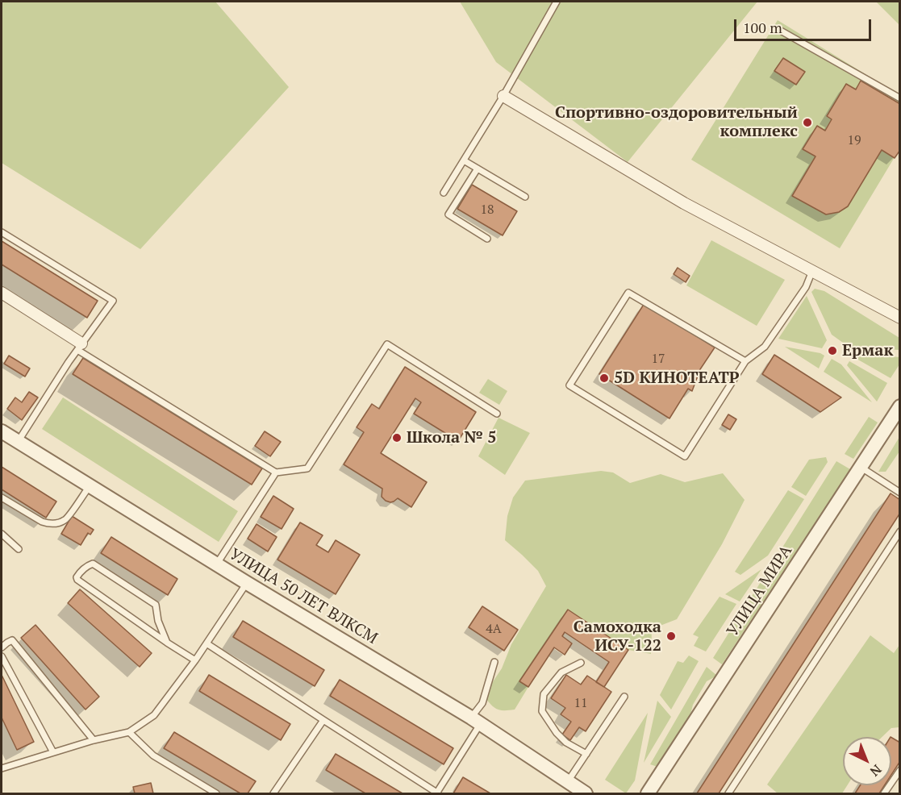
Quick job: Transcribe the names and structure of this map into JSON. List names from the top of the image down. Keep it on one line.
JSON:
{"streets":{"street":["УЛИЦА МИРА","УЛИЦА 50 ЛЕТ ВЛКСМ"]},"places":["Спортивно-оздоровительный комплекс","Ермак","5D КИНОТЕАТР","Школа № 5","Самоходка ИСУ-122"],"house_numbers":["19","18","17","4А","11"],"scale_bar":"100 m","north":"bottom right"}
